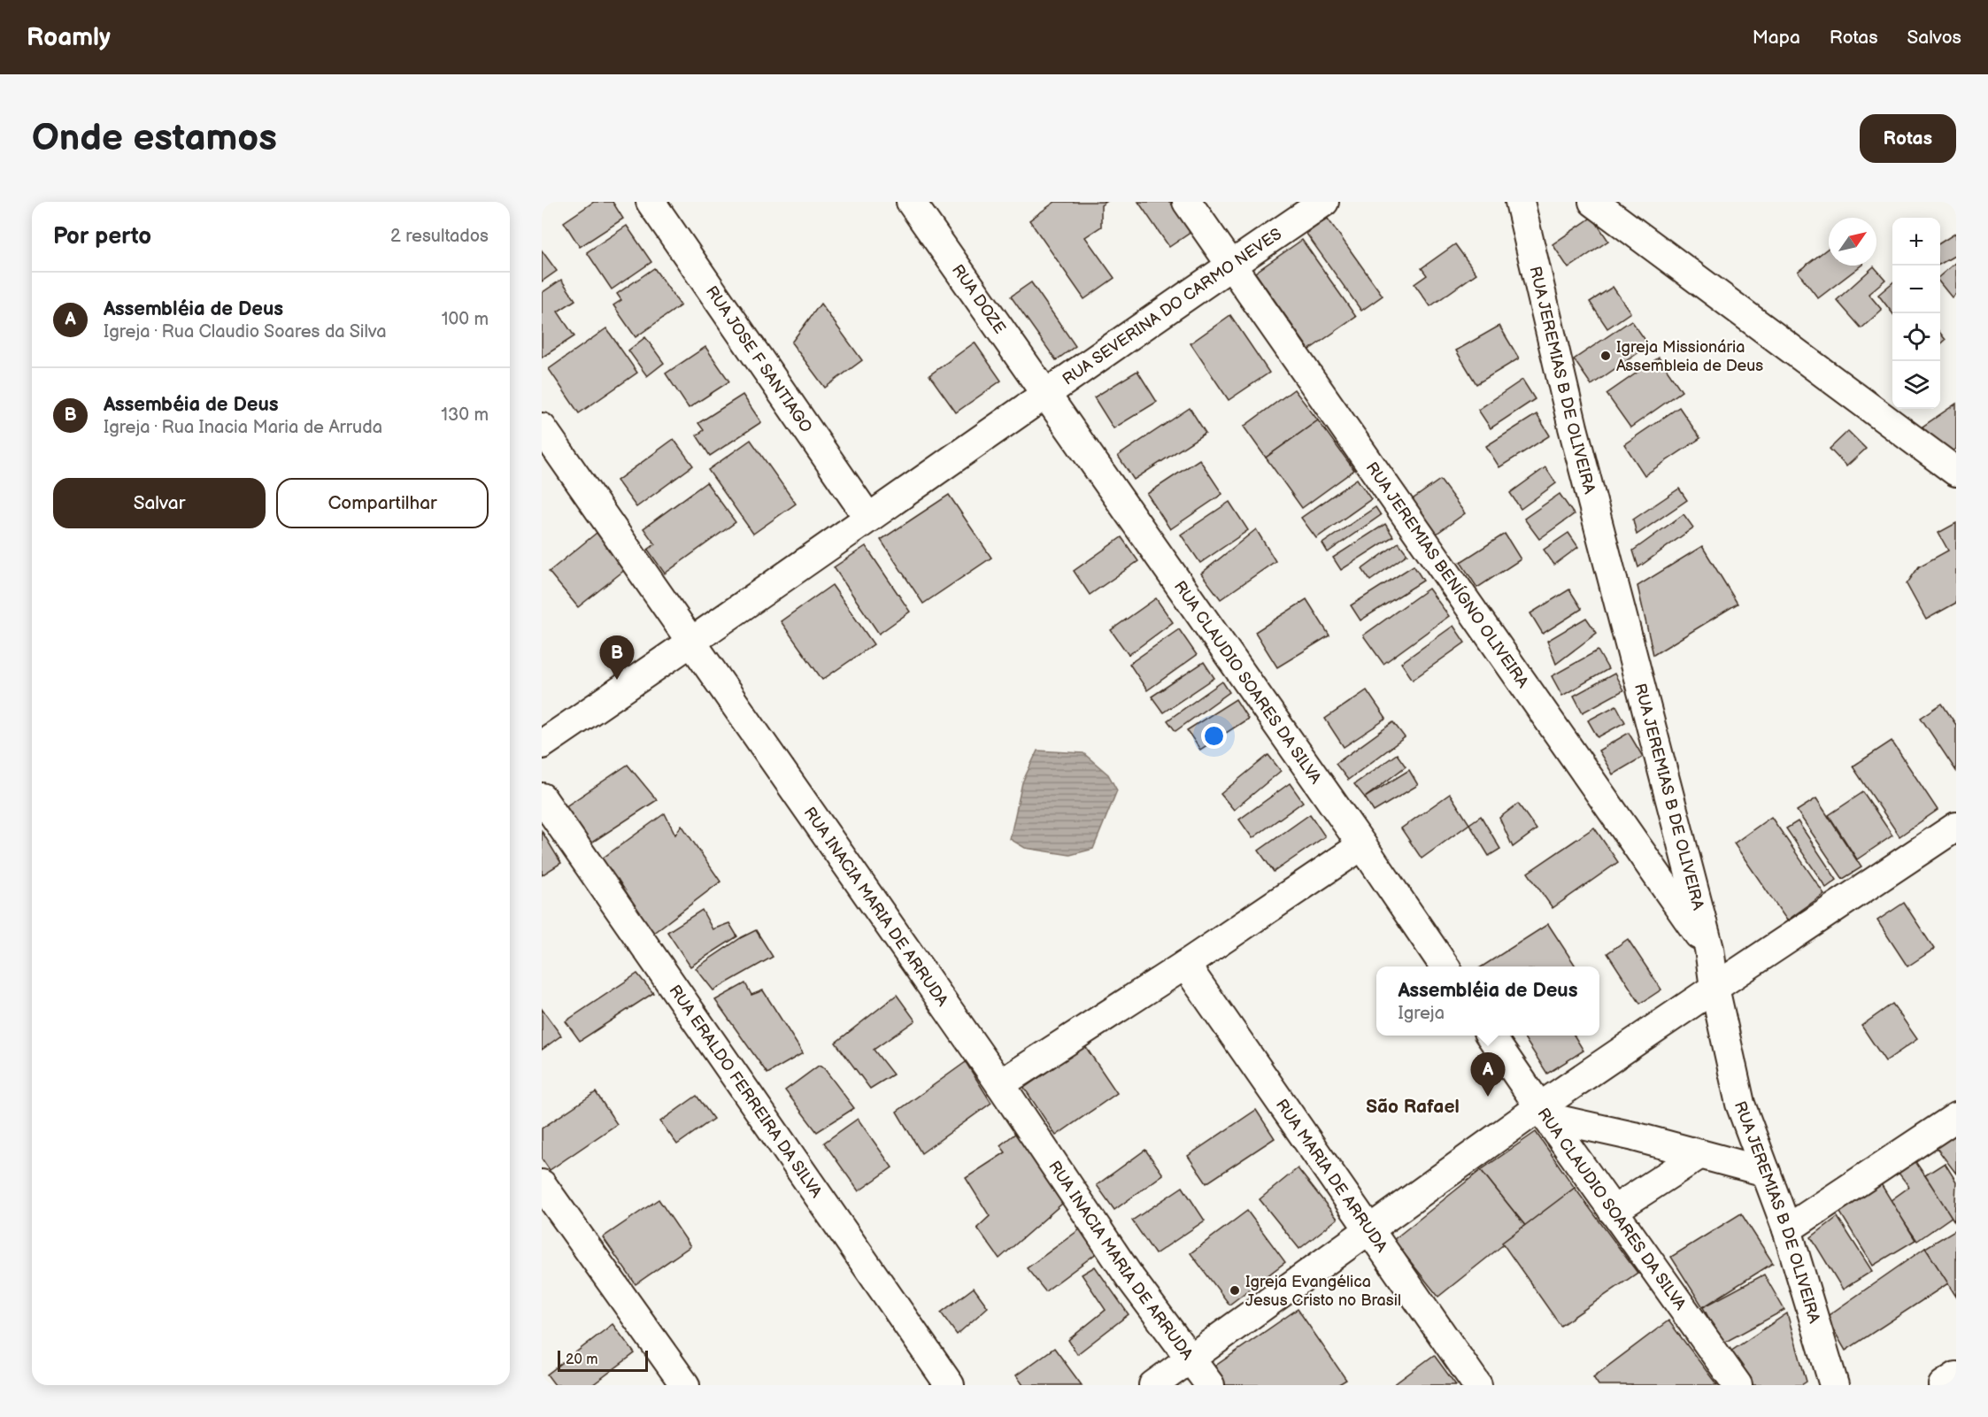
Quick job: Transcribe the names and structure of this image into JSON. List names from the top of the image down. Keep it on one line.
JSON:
{"streets":{"street":["RUA DOZE","RUA SEVERINA DO CARMO NEVES","RUA JOSE F SANTIAGO","RUA JEREMIAS B DE OLIVEIRA","RUA JEREMIAS BENÍGNO OLIVEIRA","RUA CLAUDIO SOARES DA SILVA","RUA INACIA MARIA DE ARRUDA","RUA ERALDO FERREIRA DA SILVA","RUA MARIA DE ARRUDA"]},"crossings":[["RUA DOZE","RUA SEVERINA DO CARMO NEVES"],["RUA DOZE","RUA CLAUDIO SOARES DA SILVA"],["RUA SEVERINA DO CARMO NEVES","RUA JOSE F SANTIAGO"],["RUA SEVERINA DO CARMO NEVES","RUA JEREMIAS BENÍGNO OLIVEIRA"],["RUA SEVERINA DO CARMO NEVES","RUA CLAUDIO SOARES DA SILVA"],["RUA SEVERINA DO CARMO NEVES","RUA INACIA MARIA DE ARRUDA"],["RUA JEREMIAS B DE OLIVEIRA","RUA JEREMIAS BENÍGNO OLIVEIRA"]],"districts":["São Rafael"],"places":["Igreja Missionária Assembleia de Deus","Igreja Evangélica Jesus Cristo no Brasil"],"scale_bar":"20 m","north":"top right","page":{"header":"Roamly","nav":["Mapa","Rotas","Salvos"],"buttons":["Rotas",["Salvar","Compartilhar"]],"title":"Onde estamos","heading":["Por perto","2 resultados"],"map_buttons":["+","−"],"list":[{"mark":"A","name":"Assembléia de Deus","note":"Igreja · Rua Claudio Soares da Silva","value":"100 m"},{"mark":"B","name":"Assembéia de Deus","note":"Igreja · Rua Inacia Maria de Arruda","value":"130 m"}],"pins":["B","A"],"popup":["Assembléia de Deus","Igreja"],"scale":"20 m"}}
